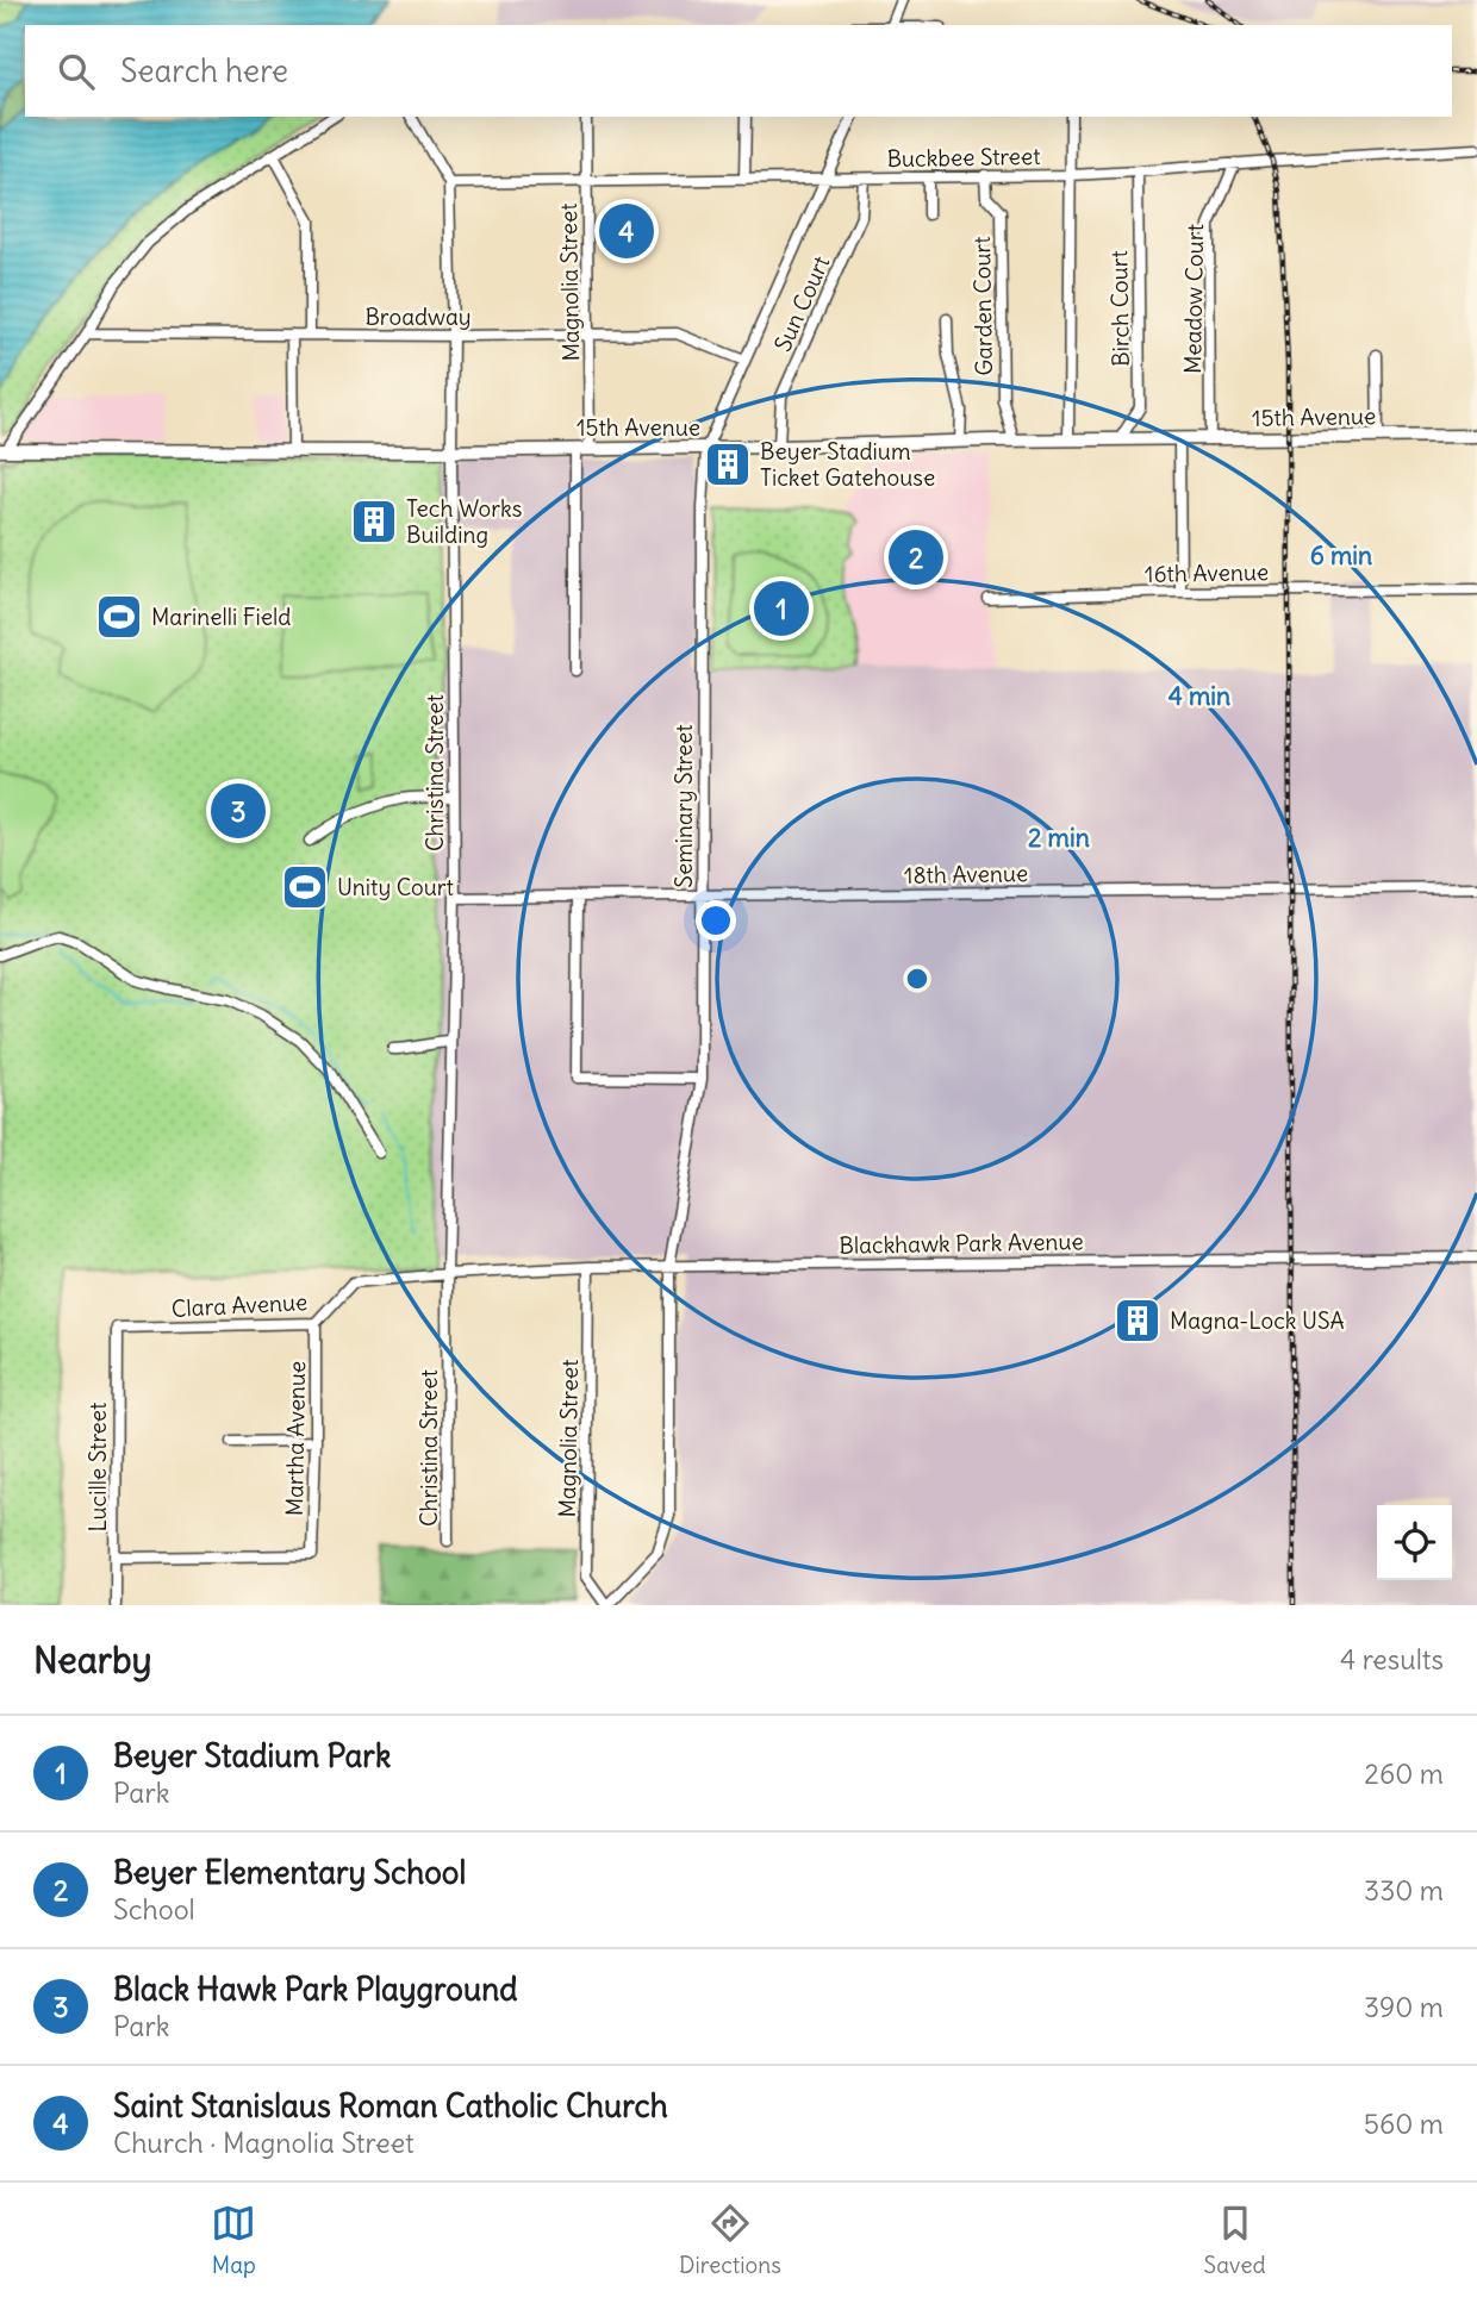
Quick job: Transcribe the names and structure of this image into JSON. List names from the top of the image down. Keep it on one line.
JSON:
{"streets":{"main road":["15th Avenue"],"street":["Buckbee Street","Magnolia Street","Meadow Court","Sun Court","Garden Court","Birch Court","Broadway","16th Avenue","Christina Street","Seminary Street","18th Avenue","Blackhawk Park Avenue","Clara Avenue","Martha Avenue","Lucille Street"]},"crossings":[["Buckbee Street","Magnolia Street"],["Buckbee Street","Meadow Court"],["Buckbee Street","Sun Court"],["Buckbee Street","Garden Court"],["Buckbee Street","Birch Court"],["Buckbee Street","Christina Street"],["Buckbee Street","Seminary Street"],["Magnolia Street","Broadway"],["Magnolia Street","15th Avenue"],["Magnolia Street","Seminary Street"],["Magnolia Street","Blackhawk Park Avenue"],["Meadow Court","15th Avenue"],["Sun Court","15th Avenue"],["Garden Court","15th Avenue"],["Birch Court","15th Avenue"],["Broadway","Christina Street"],["Broadway","Seminary Street"],["15th Avenue","Christina Street"],["15th Avenue","Seminary Street"],["Christina Street","18th Avenue"],["Christina Street","Blackhawk Park Avenue"],["Christina Street","Clara Avenue"],["Seminary Street","18th Avenue"],["Seminary Street","Blackhawk Park Avenue"],["Blackhawk Park Avenue","Clara Avenue"],["Clara Avenue","Martha Avenue"],["Clara Avenue","Lucille Street"],["Martha Avenue","Lucille Street"]],"places":{"building":["Beyer Stadium Ticket Gatehouse","Tech Works Building","Magna-Lock USA"],"sports":["Marinelli Field","Unity Court"]},"page":{"search":"Search here","pins":["4","2","1","3"],"heading":["Nearby","4 results"],"list":[{"mark":"1","name":"Beyer Stadium Park","note":"Park","value":"260 m"},{"mark":"2","name":"Beyer Elementary School","note":"School","value":"330 m"},{"mark":"3","name":"Black Hawk Park Playground","note":"Park","value":"390 m"},{"mark":"4","name":"Saint Stanislaus Roman Catholic Church","note":"Church · Magnolia Street","value":"560 m"}],"nav":["Map","Directions","Saved"]},"rings":["6 min","4 min","2 min"]}
